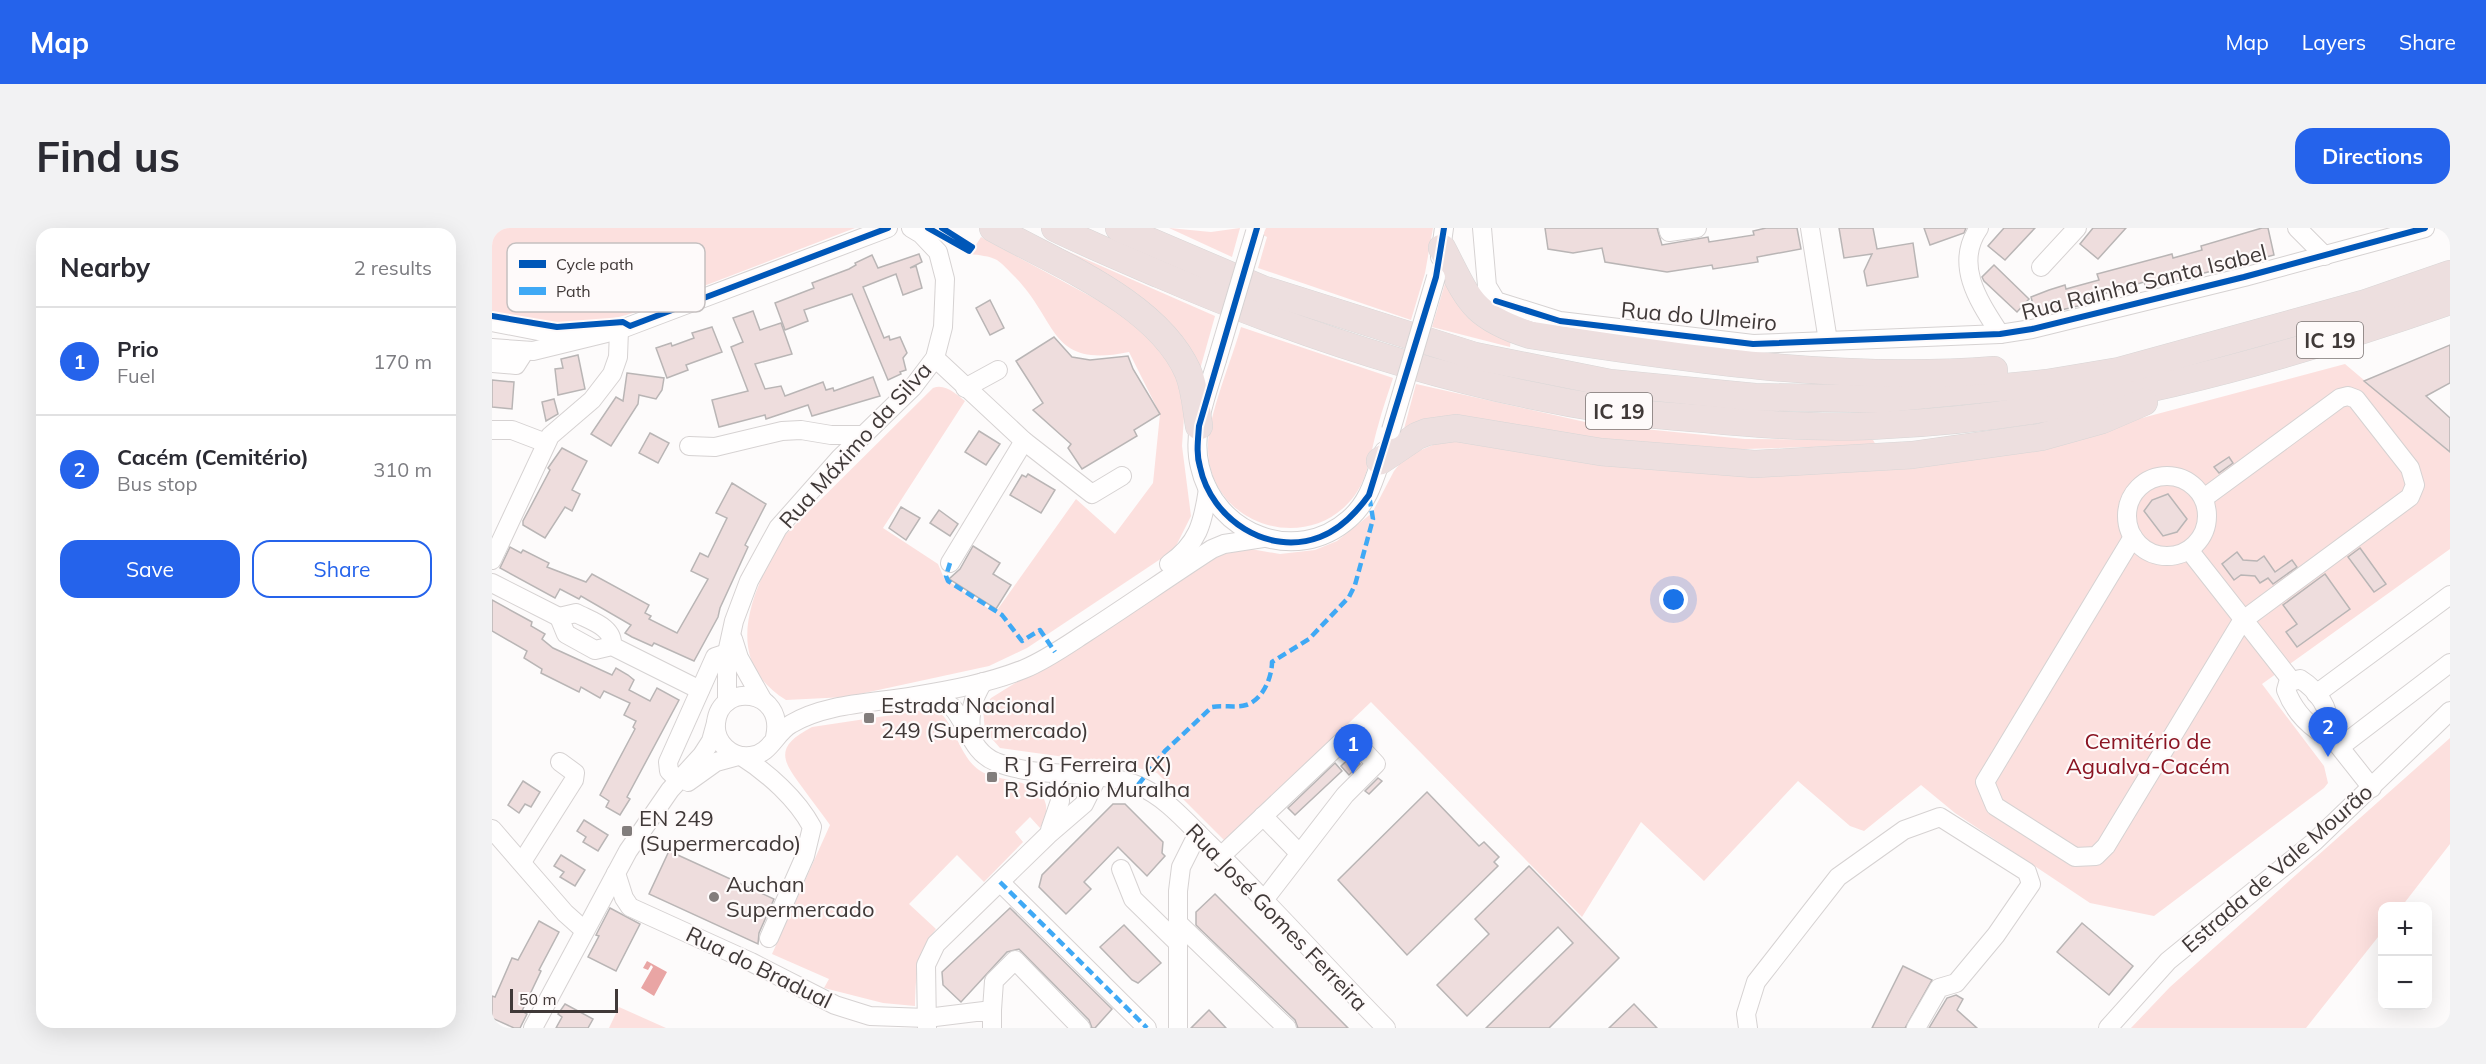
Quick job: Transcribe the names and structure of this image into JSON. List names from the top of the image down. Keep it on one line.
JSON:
{"streets":{"highway":["IC 19"],"street":["Rua Rainha Santa Isabel","Rua do Ulmeiro","Rua Máximo da Silva","Estrada de Vale Mourão","Rua José Gomes Ferreira","Rua do Bradual"]},"crossings":[["Rua Rainha Santa Isabel","Rua do Ulmeiro"]],"parks":["Cemitério de Agualva-Cacém"],"places":{"transit":["Estrada Nacional 249 (Supermercado)","R J G Ferreira (X) R Sidónio Muralha","EN 249 (Supermercado)"],"other":["Auchan Supermercado"]},"legend":["Cycle path","Path"],"scale_bar":"50 m","page":{"header":"Map","nav":["Map","Layers","Share"],"buttons":["Directions",["Save","Share"]],"title":"Find us","heading":["Nearby","2 results"],"list":[{"mark":"1","name":"Prio","note":"Fuel","value":"170 m"},{"mark":"2","name":"Cacém (Cemitério)","note":"Bus stop","value":"310 m"}],"pins":["2","1"],"map_buttons":["+","−"],"scale":"50 m"}}
